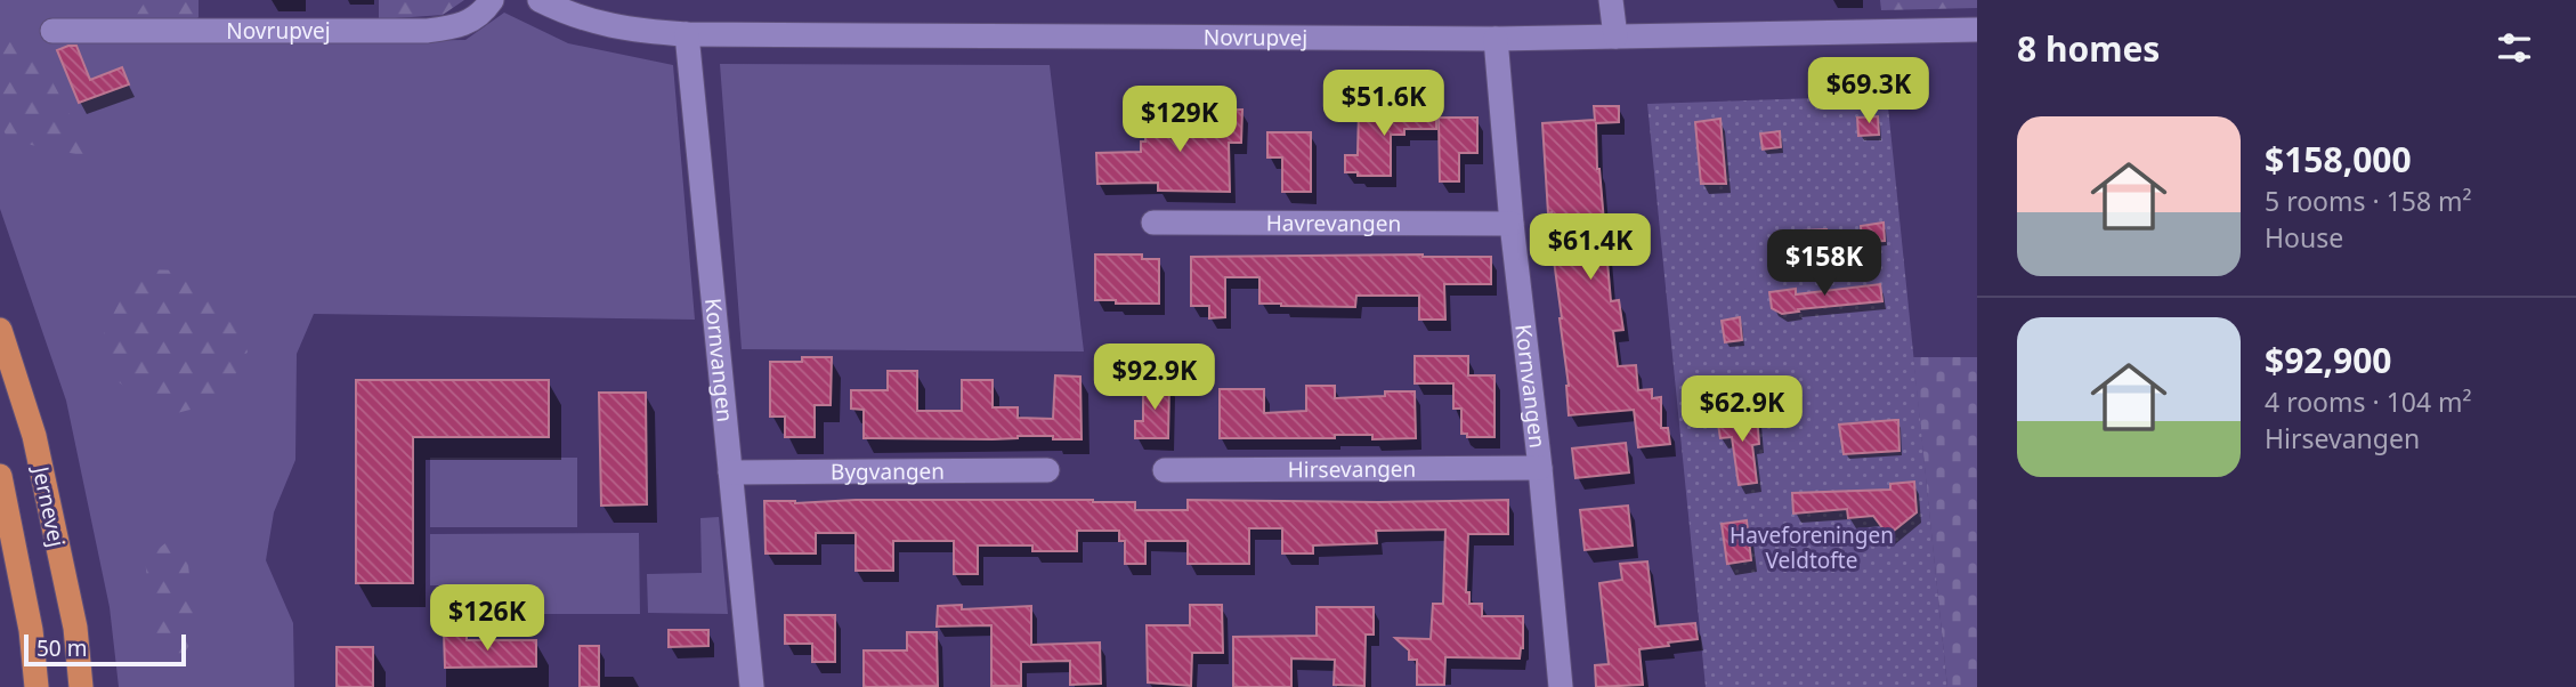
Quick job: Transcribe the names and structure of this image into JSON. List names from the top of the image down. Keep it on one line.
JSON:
{"streets":{"main road":["Jernevej"],"street":["Novrupvej","Havrevangen","Kornvangen","Hirsevangen","Bygvangen"]},"crossings":[["Novrupvej","Kornvangen"],["Havrevangen","Kornvangen"],["Kornvangen","Hirsevangen"],["Kornvangen","Bygvangen"]],"parks":["Haveforeningen Veldtofte"],"scale_bar":"50 m","page":{"heading":"8 homes","price":["$69.3K","$51.6K","$129K","$61.4K","$158K","$92.9K","$62.9K","$126K"],"list":[{"name":"$158,000","note":"5 rooms · 158 m² · House"},{"name":"$92,900","note":"4 rooms · 104 m² · Hirsevangen"}],"scale":"50 m"}}
